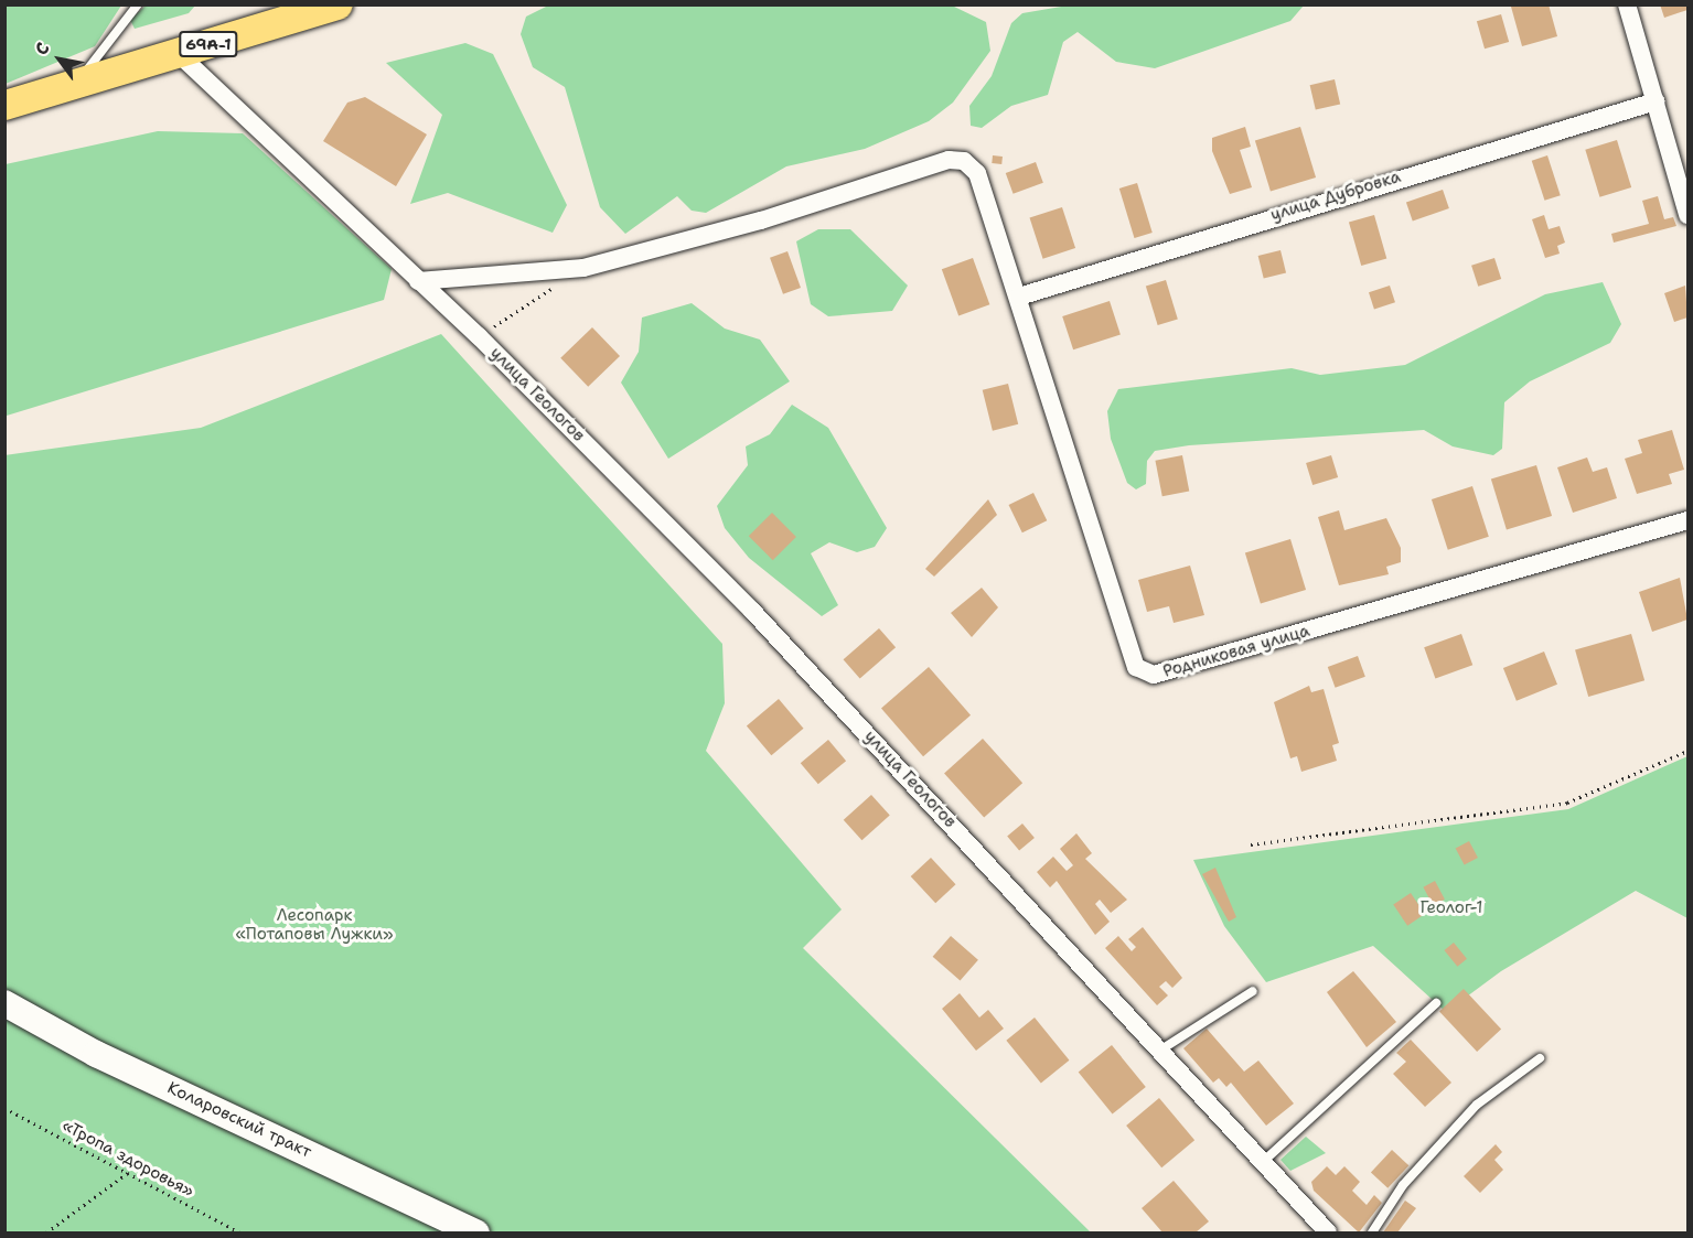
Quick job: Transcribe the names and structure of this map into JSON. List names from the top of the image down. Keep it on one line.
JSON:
{"streets":{"main road":["69А-1"],"street":["улица Дубровка","улица Геологов","Родниковая улица","Коларовский тракт"],"path":["«Тропа здоровья»"]},"crossings":[["69А-1","улица Геологов"],["улица Дубровка","Родниковая улица"]],"parks":["Геолог-1","Лесопарк «Потаповы Лужки»"],"north":"top left"}
